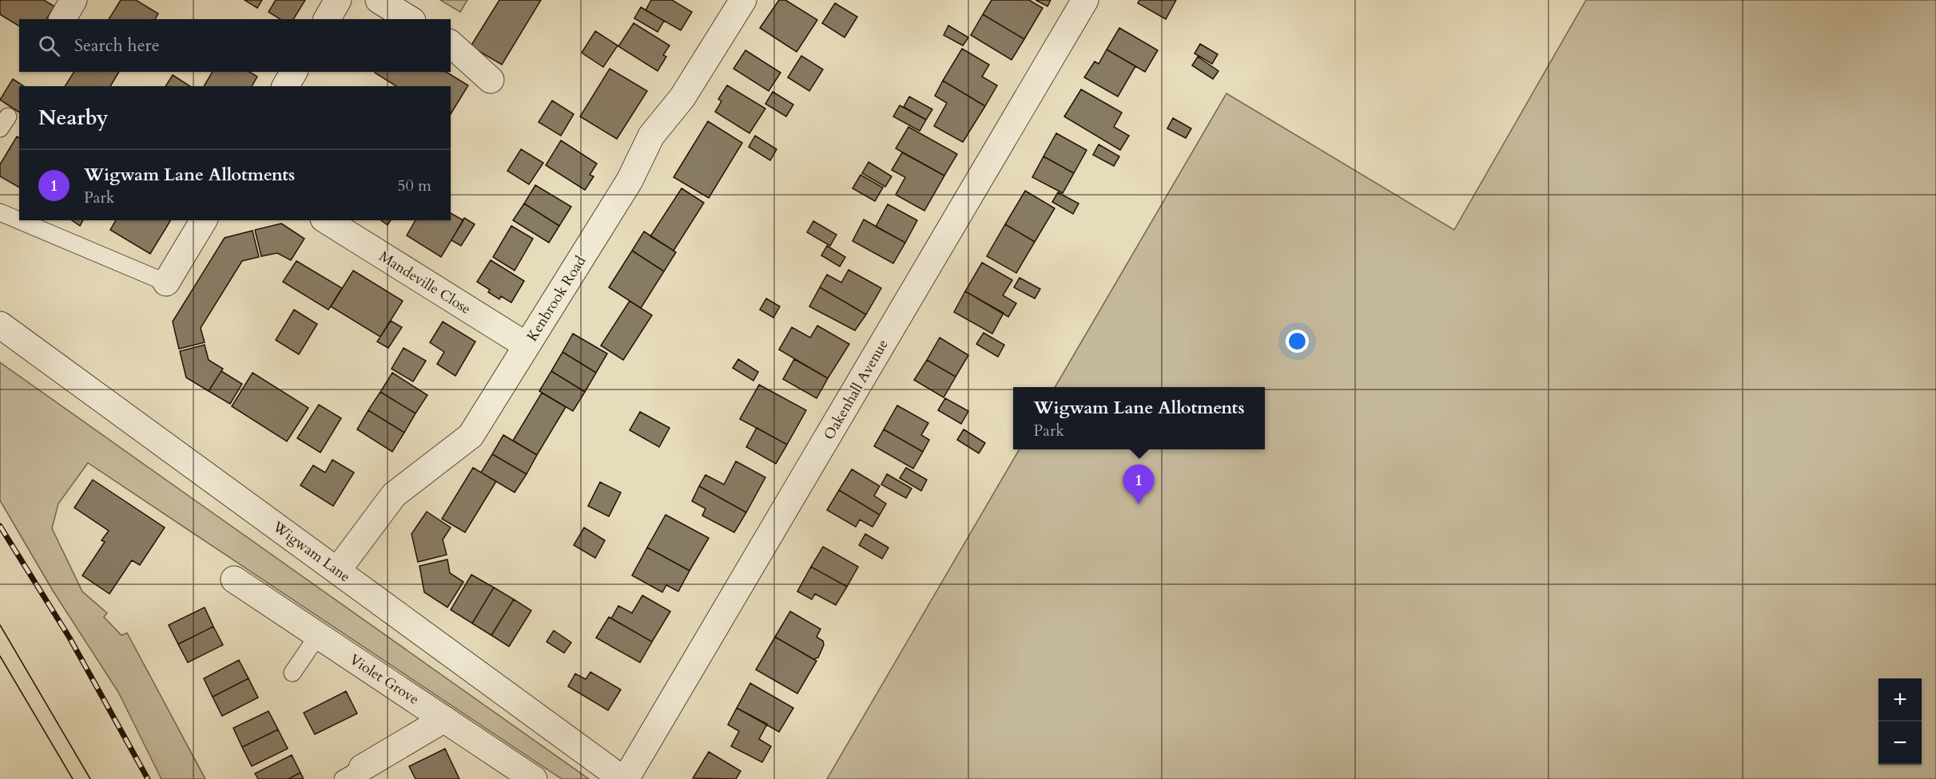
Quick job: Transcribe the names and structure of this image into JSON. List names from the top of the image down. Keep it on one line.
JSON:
{"streets":{"street":["Mandeville Close","Kenbrook Road","Oakenhall Avenue","Wigwam Lane","Violet Grove"]},"crossings":[["Mandeville Close","Kenbrook Road"],["Kenbrook Road","Wigwam Lane"],["Oakenhall Avenue","Wigwam Lane"]],"page":{"search":"Search here","heading":"Nearby","list":[{"mark":"1","name":"Wigwam Lane Allotments","note":"Park","value":"50 m"}],"popup":["Wigwam Lane Allotments","Park"],"pins":"1","map_buttons":["+","−"]}}
